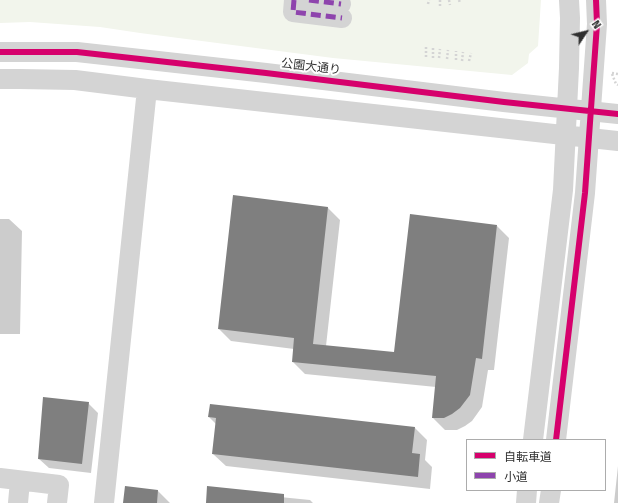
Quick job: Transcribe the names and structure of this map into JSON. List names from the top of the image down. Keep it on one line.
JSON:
{"streets":{"street":["公園大通り"]},"legend":["自転車道","小道"],"north":"top right"}
